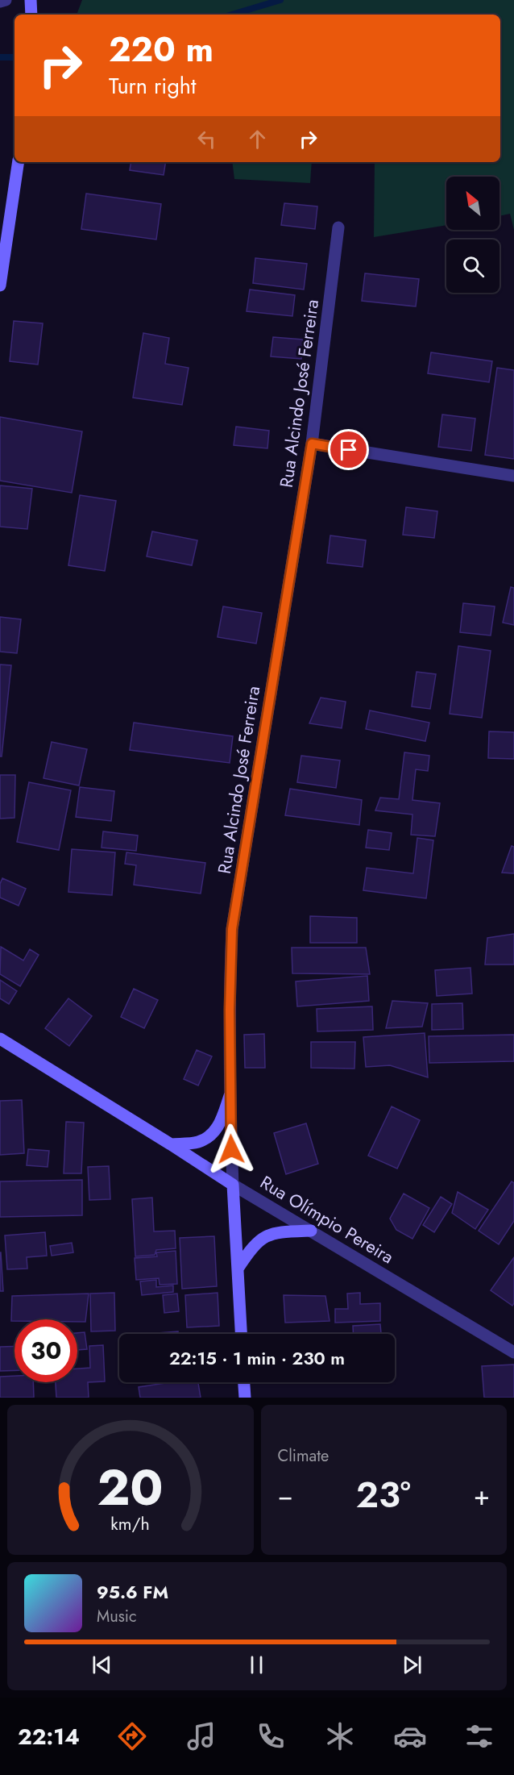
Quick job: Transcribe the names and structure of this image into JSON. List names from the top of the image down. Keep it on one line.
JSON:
{"streets":{"main road":["Rua Alcindo José Ferreira","Rua Olímpio Pereira"]},"crossings":[["Rua Alcindo José Ferreira","Rua Olímpio Pereira"]],"north":"top left","page":{"turn":["220 m","Turn right"],"limit":"30","trip":"22:15 · 1 min · 230 m","tile":"Climate","heat":["−","23°","+"],"song":["95.6 FM","Music"],"tabs":"22:14","gauge":["20","km/h"]}}
